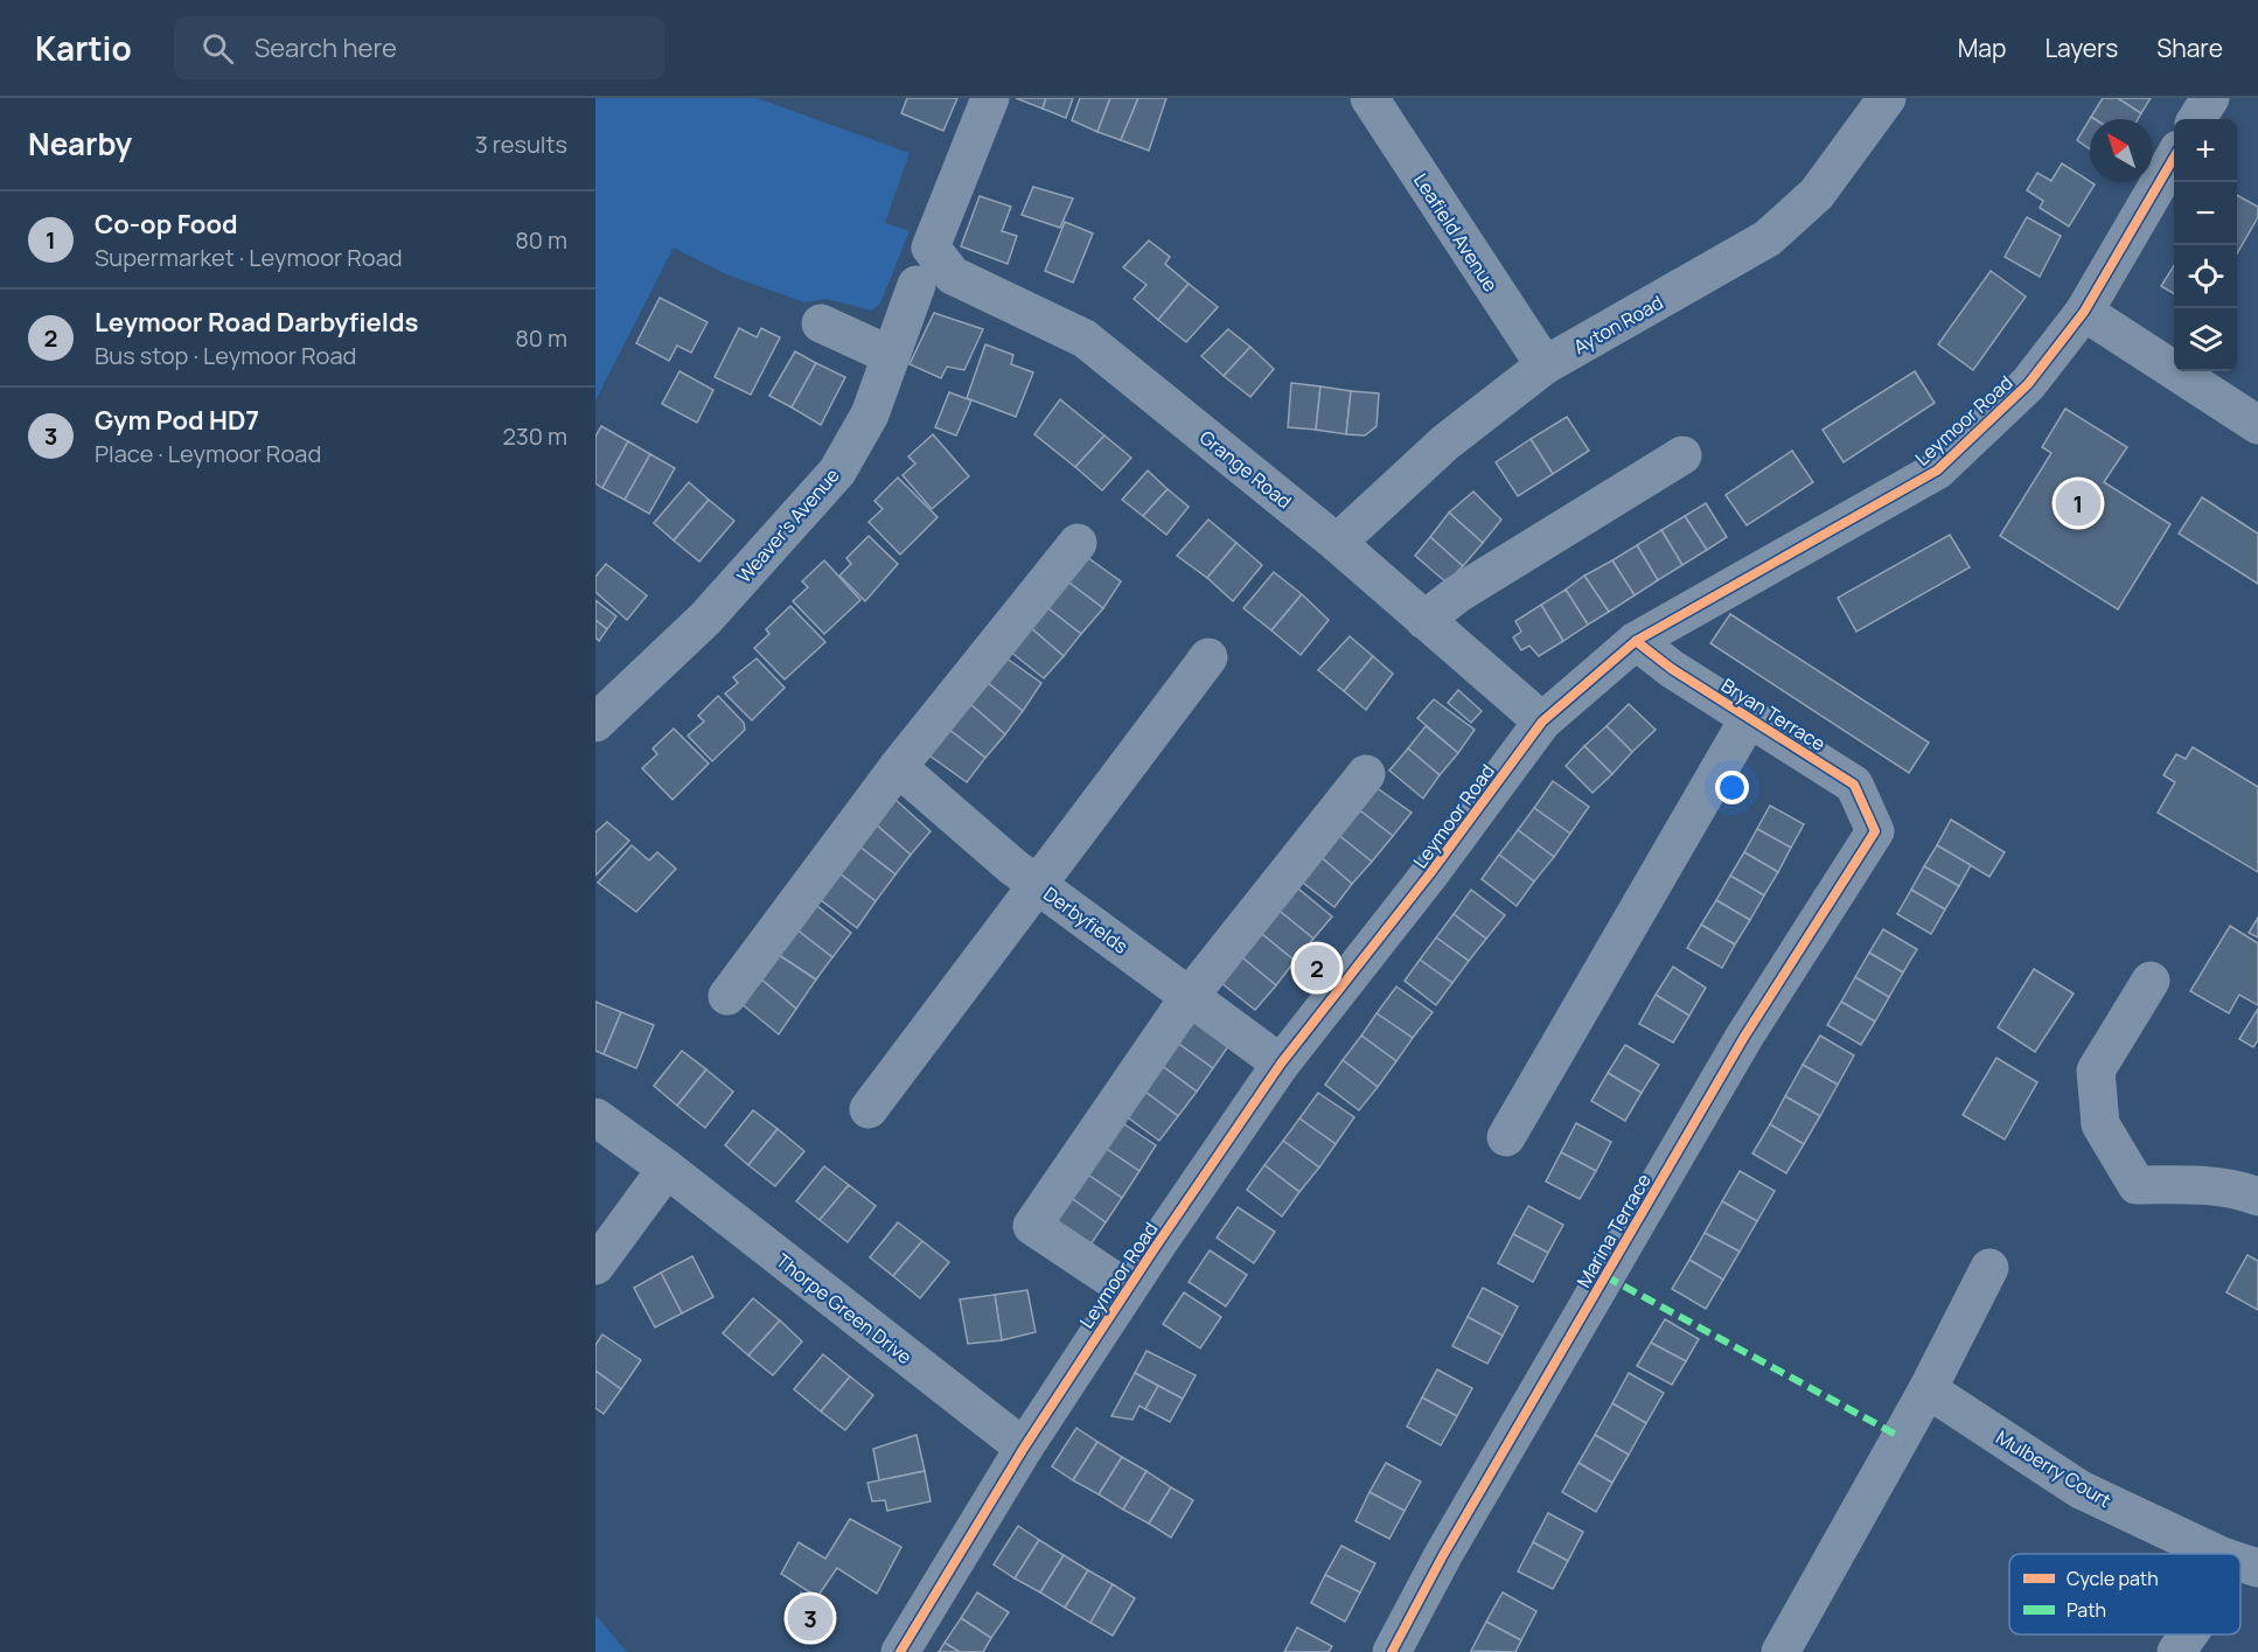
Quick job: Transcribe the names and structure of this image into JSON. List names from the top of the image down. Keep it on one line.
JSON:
{"streets":{"street":["Leafield Avenue","Ayton Road","Leymoor Road","Grange Road","Weaver's Avenue","Bryan Terrace","Derbyfields","Marina Terrace","Thorpe Green Drive","Mulberry Court"]},"crossings":[["Leafield Avenue","Ayton Road"],["Ayton Road","Grange Road"],["Leymoor Road","Grange Road"],["Leymoor Road","Bryan Terrace"],["Leymoor Road","Derbyfields"],["Leymoor Road","Thorpe Green Drive"],["Bryan Terrace","Marina Terrace"]],"legend":["Cycle path","Path"],"north":"top left","page":{"header":"Kartio","search":"Search here","nav":["Map","Layers","Share"],"heading":["Nearby","3 results"],"map_buttons":["+","−"],"list":[{"mark":"1","name":"Co-op Food","note":"Supermarket · Leymoor Road","value":"80 m"},{"mark":"2","name":"Leymoor Road Darbyfields","note":"Bus stop · Leymoor Road","value":"80 m"},{"mark":"3","name":"Gym Pod HD7","note":"Place · Leymoor Road","value":"230 m"}],"pins":["1","2","3"]}}
